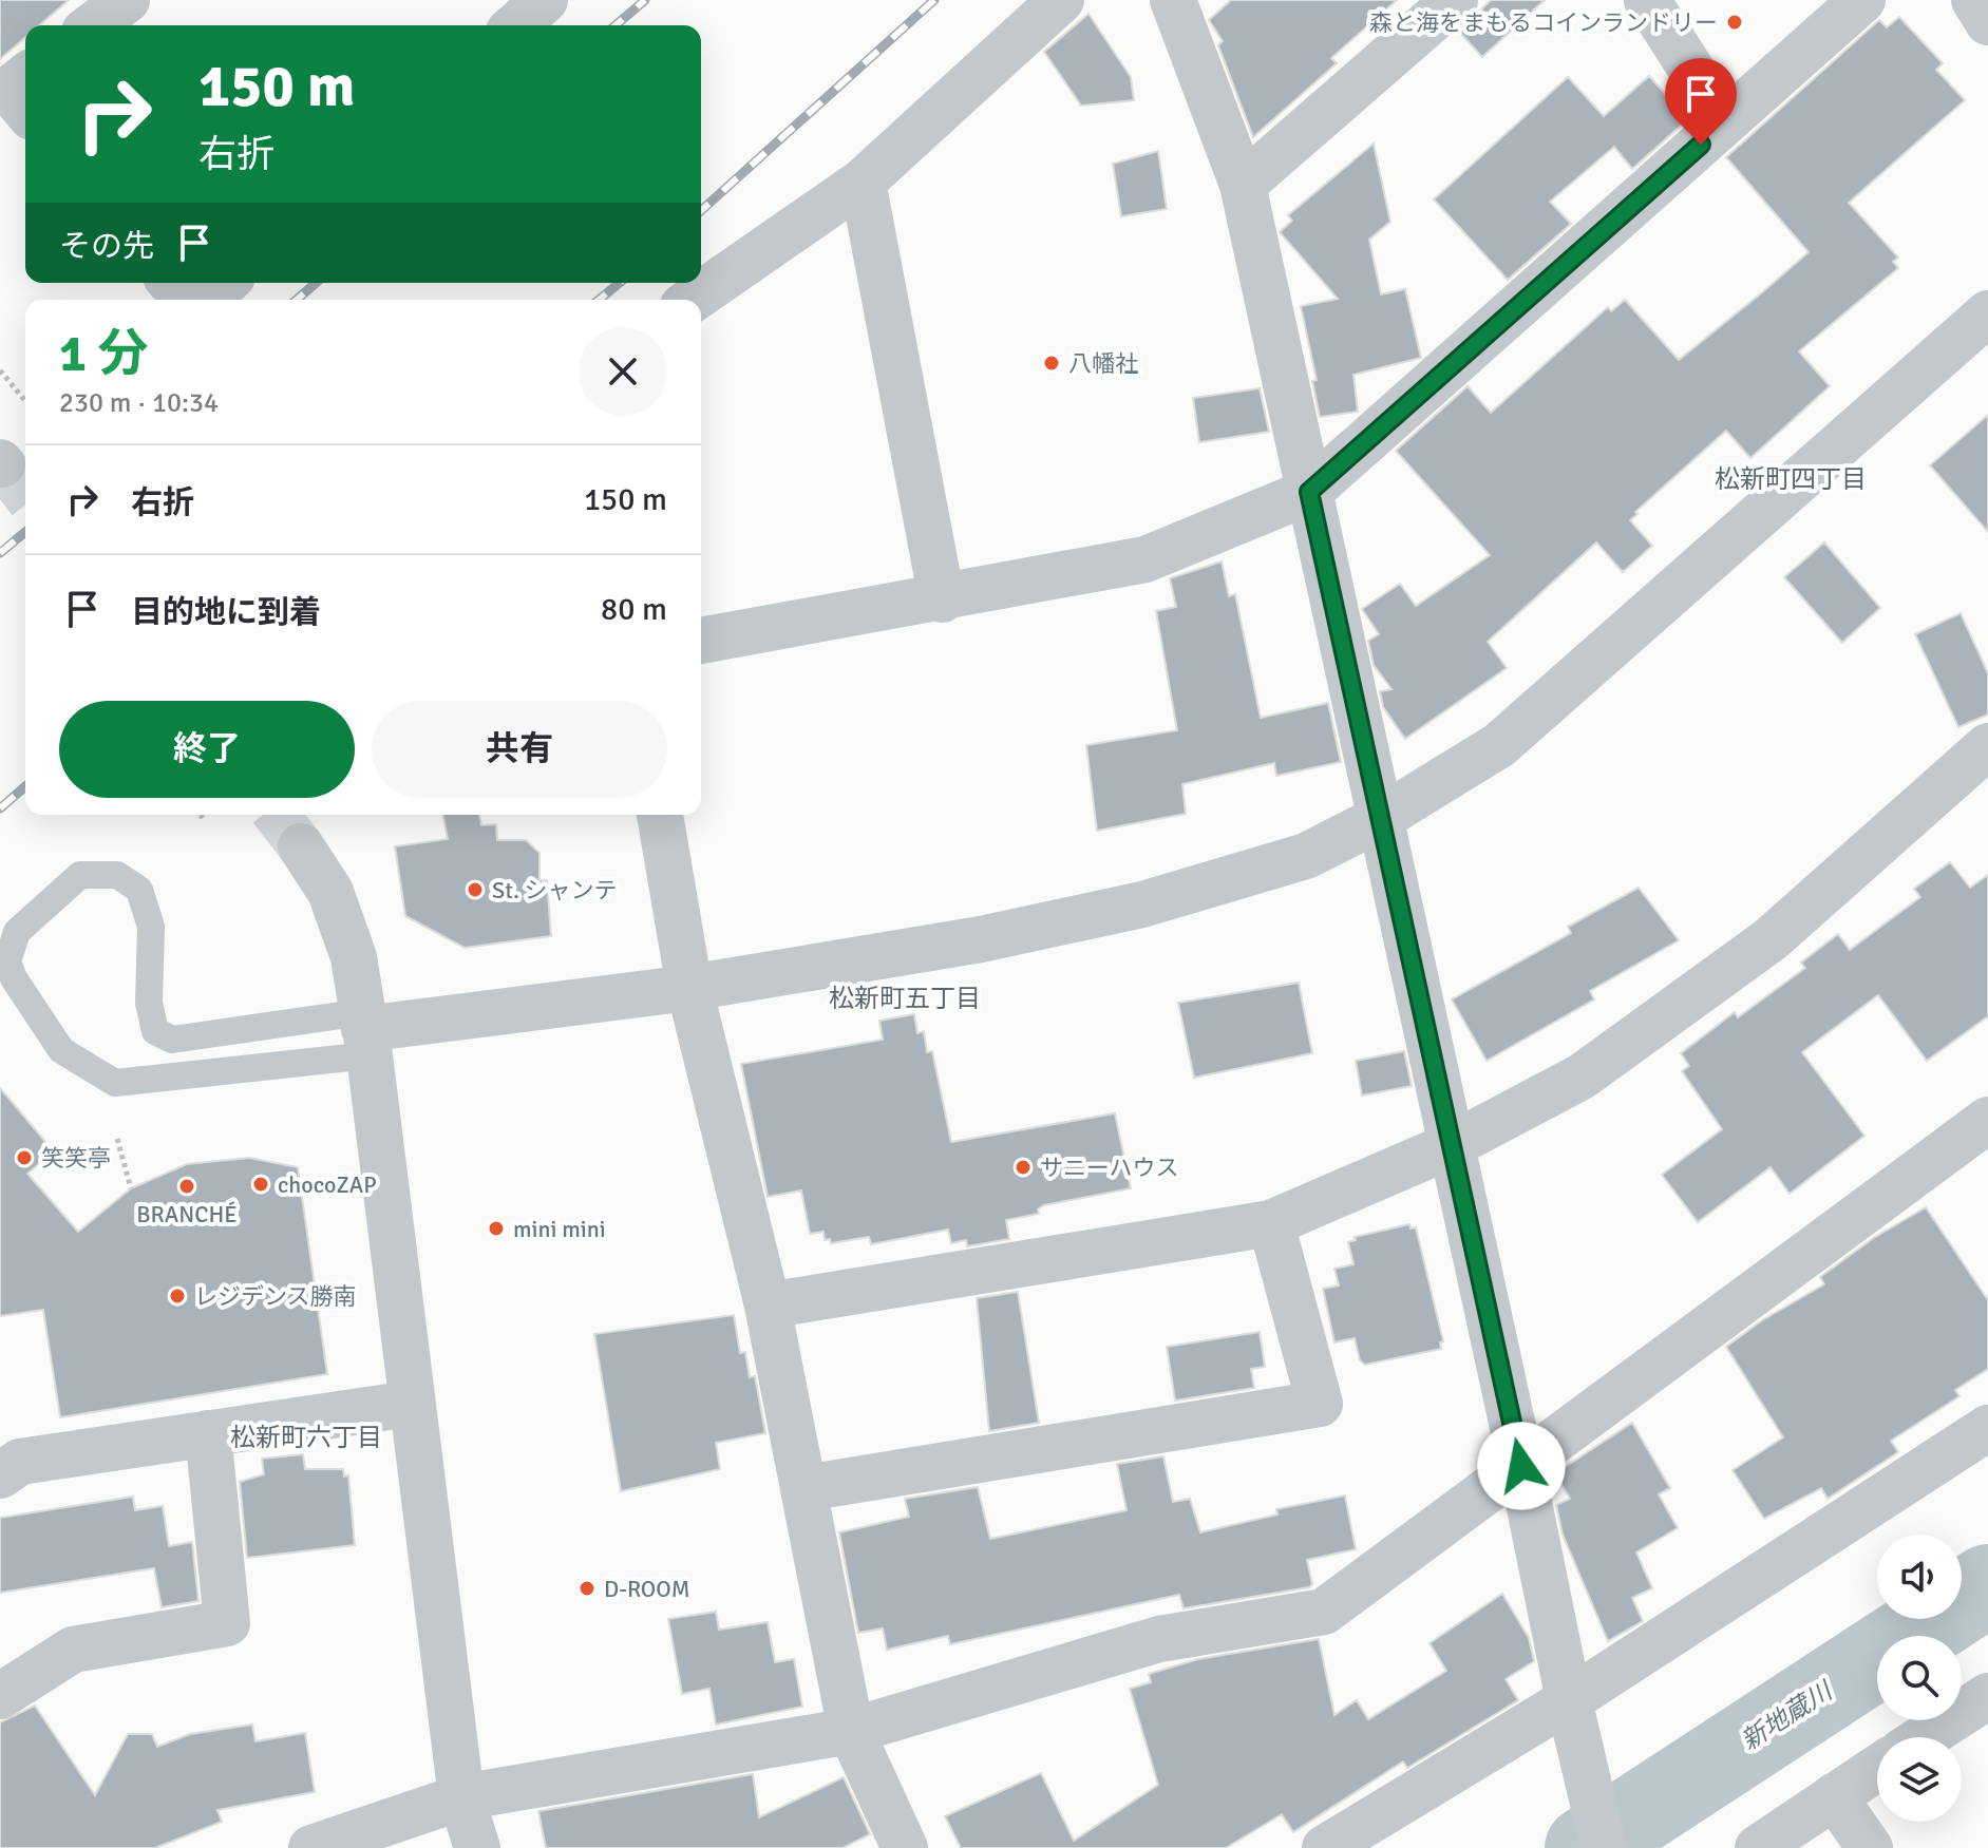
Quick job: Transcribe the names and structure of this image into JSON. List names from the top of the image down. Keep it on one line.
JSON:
{"districts":["松新町四丁目","松新町五丁目","松新町六丁目"],"water":["新地蔵川"],"places":["森と海をまもるコインランドリー","八幡社","St. シャンテ","笑笑亭","サニーハウス","chocoZAP","BRANCHÉ","mini mini","レジデンス勝南","D-ROOM"],"page":{"turn":["150 m","右折"],"then":"その先","heading":["1 分","230 m · 10:34"],"list":[{"name":"右折","value":"150 m"},{"name":"目的地に到着","value":"80 m"}],"buttons":["終了","共有"]}}
